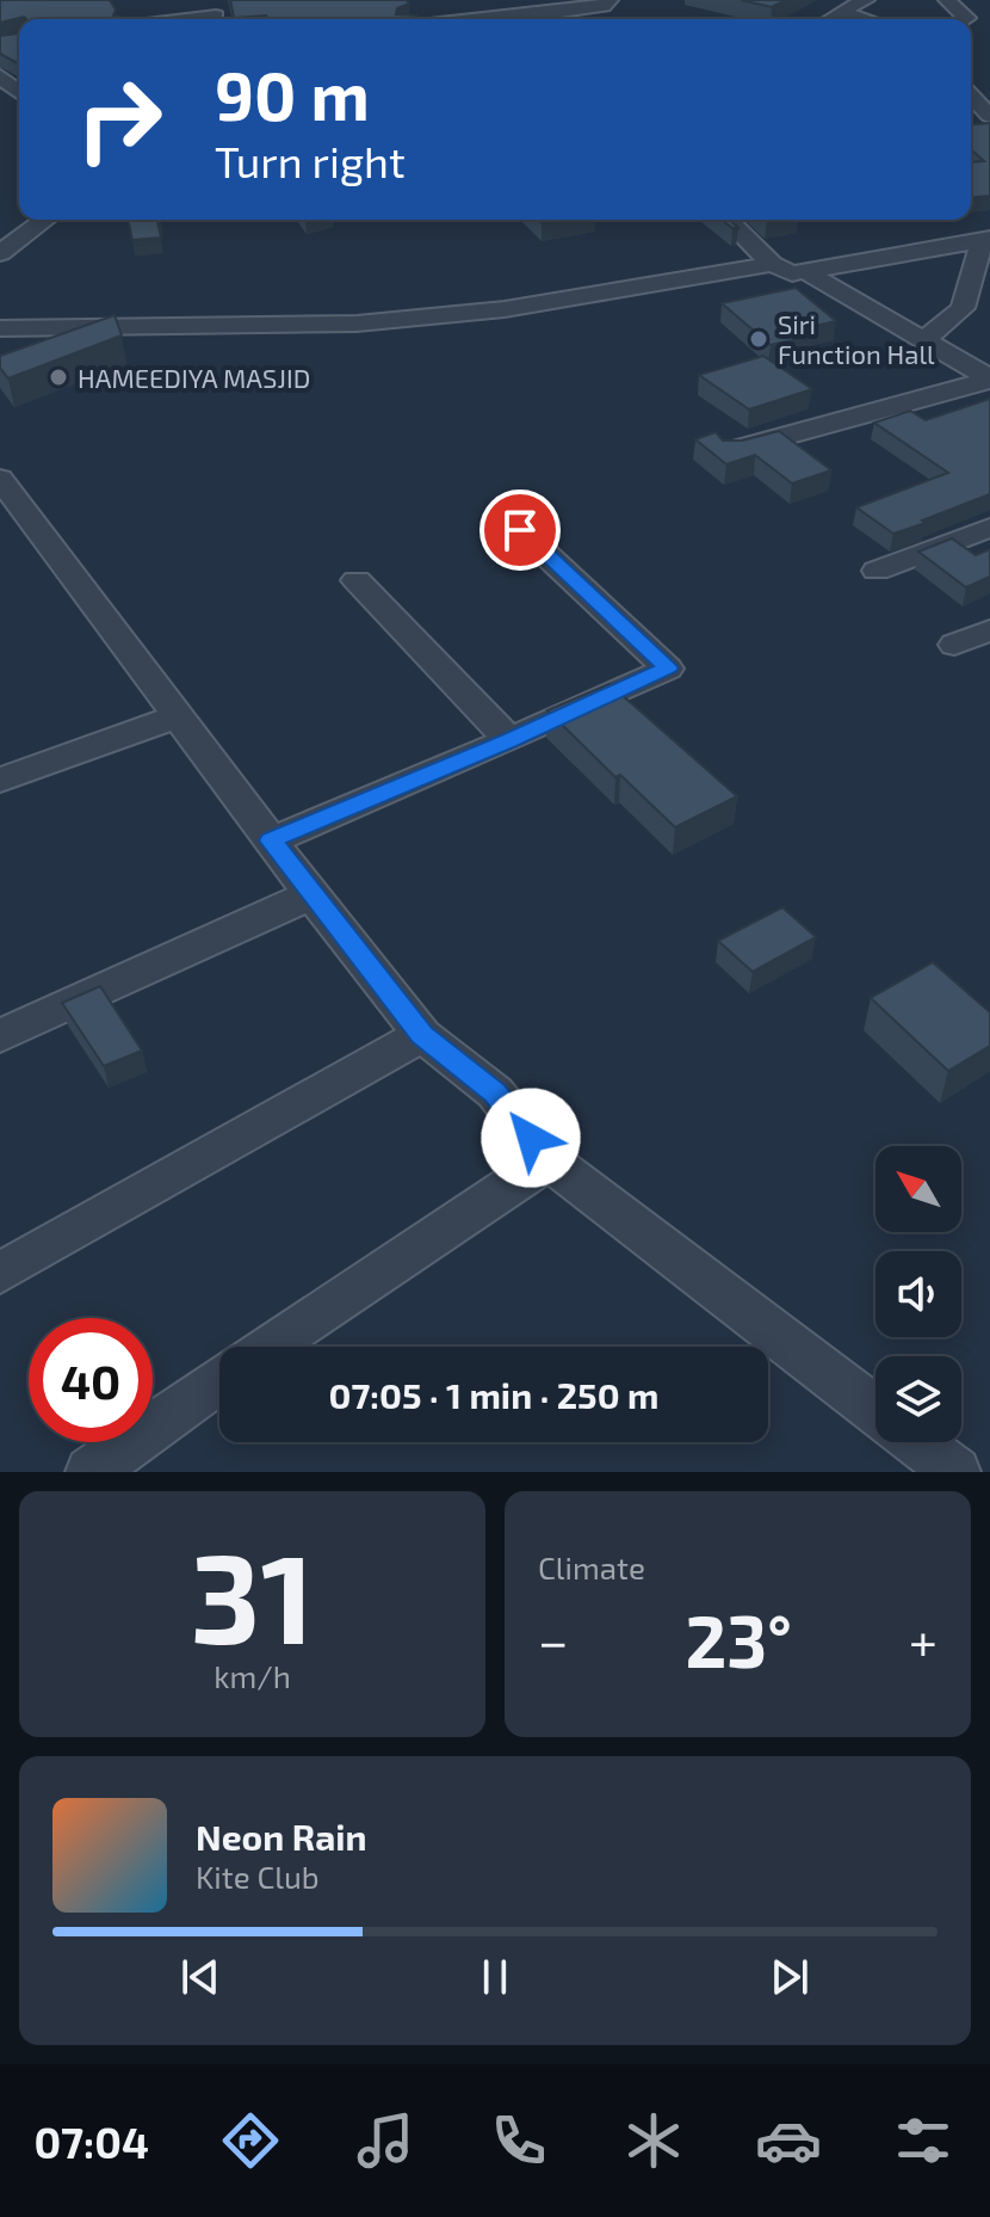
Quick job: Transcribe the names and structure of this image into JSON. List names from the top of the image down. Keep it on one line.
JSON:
{"places":["Siri Function Hall","HAMEEDIYA MASJID"],"north":"top left","page":{"turn":["90 m","Turn right"],"limit":"40","trip":"07:05 · 1 min · 250 m","tile":[["31","km/h"],"Climate"],"heat":["−","23°","+"],"song":["Neon Rain","Kite Club"],"tabs":"07:04"}}
